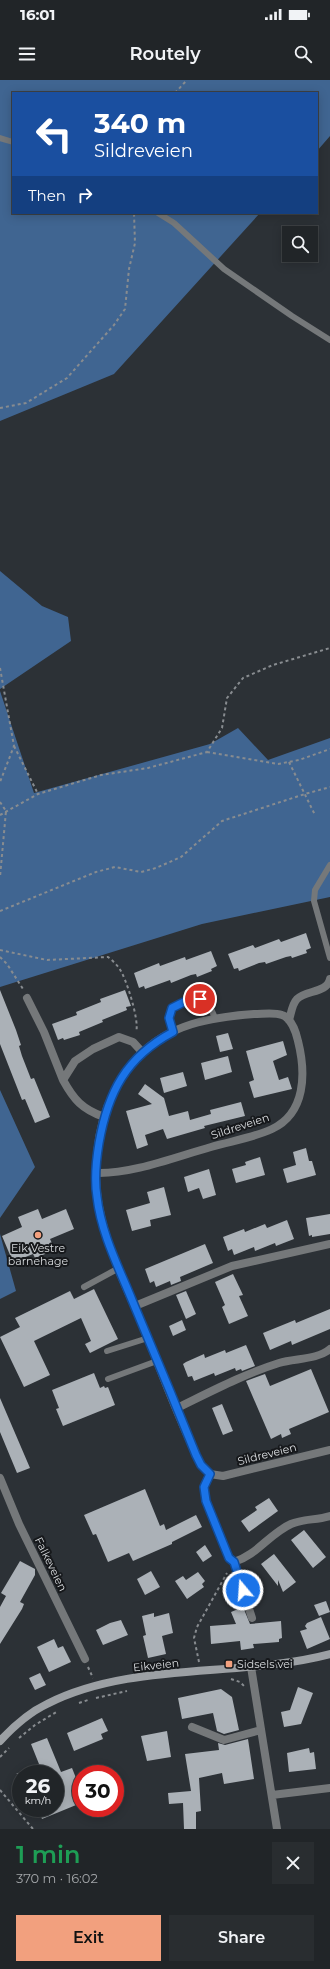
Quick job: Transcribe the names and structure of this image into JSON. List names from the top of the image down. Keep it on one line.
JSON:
{"streets":{"main road":["Eikveien"],"street":["Sildreveien","Falkeveien"]},"places":{"other":["Eik Vestre barnehage"],"transit":["Sidsels vei"]},"page":{"status":"16:01","header":"Routely","turn":["340 m","Sildreveien"],"then":"Then","speed":"26 km/h","limit":"30","heading":["1 min","370 m · 16:02"],"buttons":["Exit","Share"]}}
